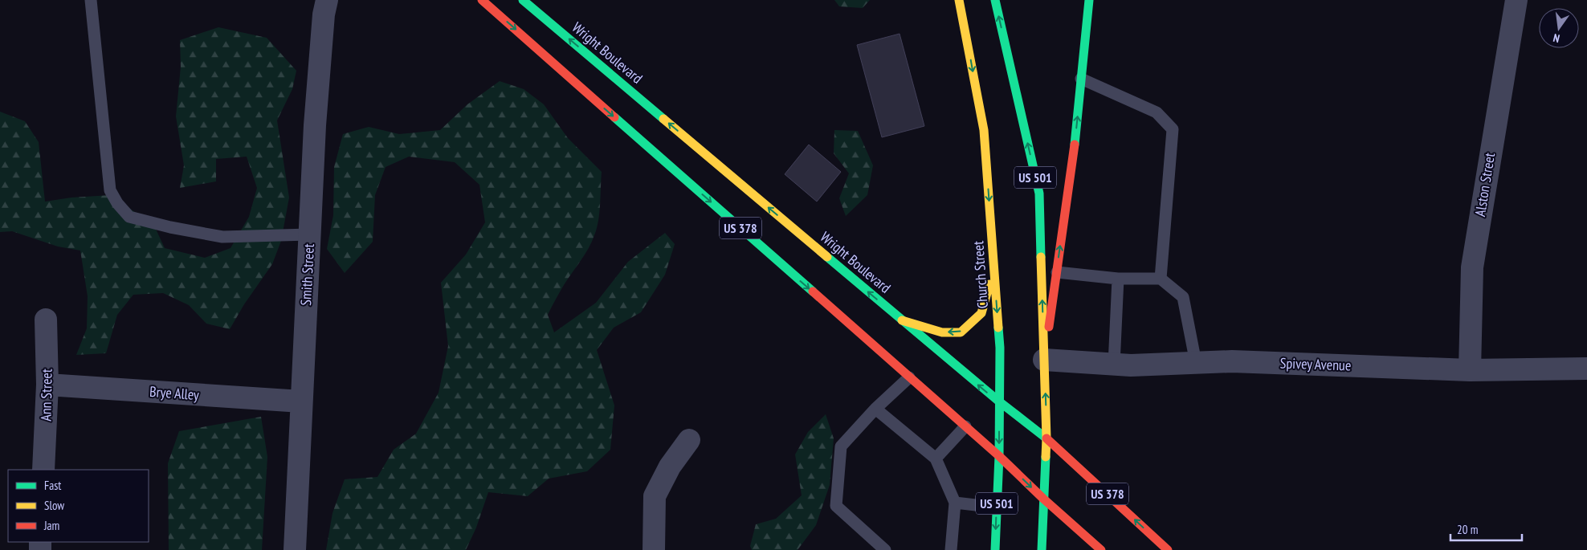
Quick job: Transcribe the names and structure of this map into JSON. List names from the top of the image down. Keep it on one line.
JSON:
{"streets":{"main road":["Wright Boulevard","US 501","US 378","Church Street"],"street":["Alston Street","Smith Street","Spivey Avenue","Brye Alley","Ann Street"]},"crossings":[["Wright Boulevard","US 501"],["Wright Boulevard","Church Street"],["US 501","US 378"],["US 501","Spivey Avenue"],["Alston Street","Spivey Avenue"],["US 378","Church Street"],["Smith Street","Brye Alley"],["Brye Alley","Ann Street"]],"legend":["Fast","Slow","Jam"],"scale_bar":"20 m","north":"bottom"}
